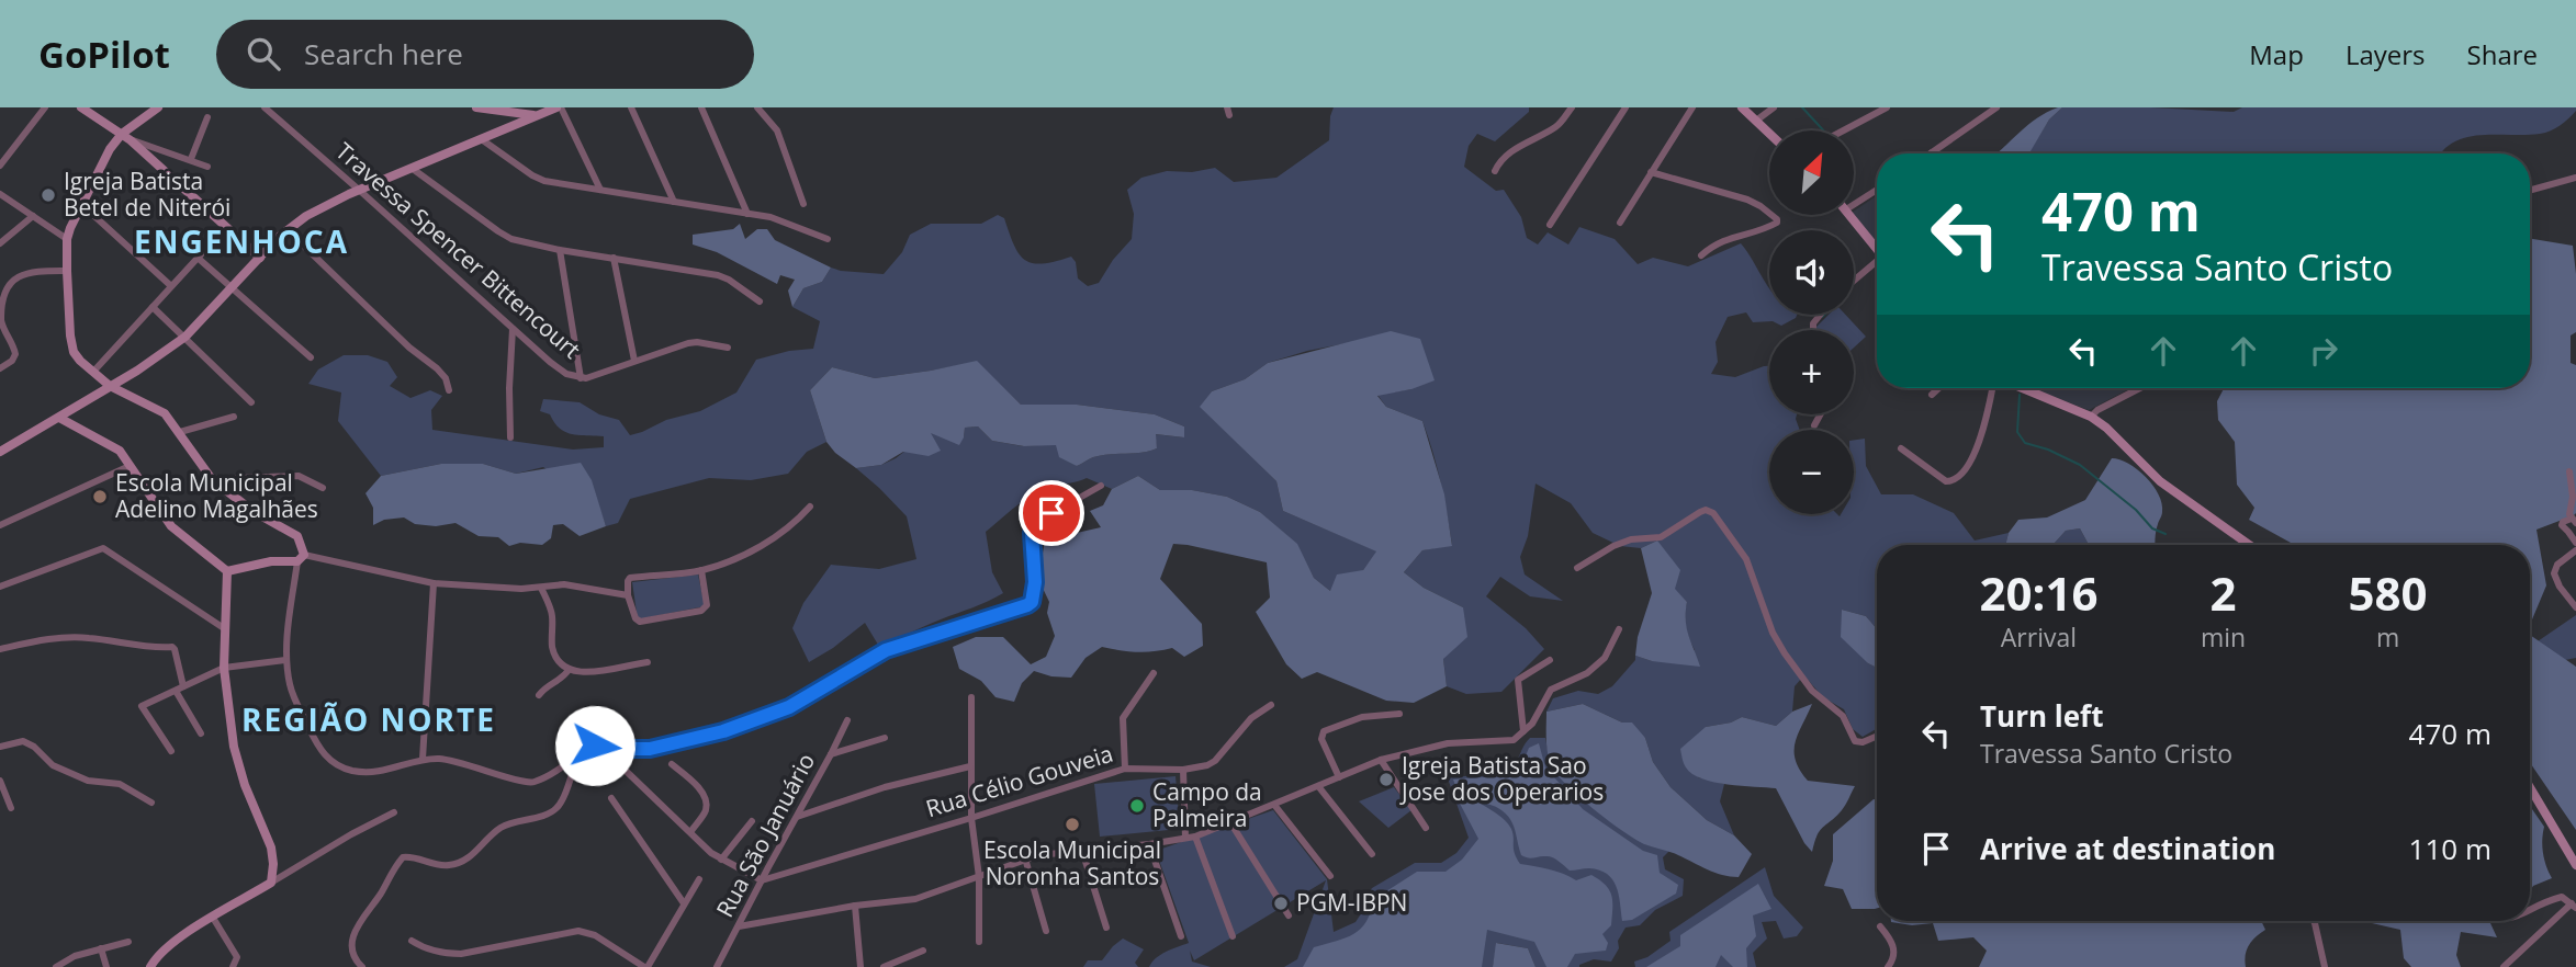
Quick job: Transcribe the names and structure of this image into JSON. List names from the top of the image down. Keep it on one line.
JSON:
{"streets":{"street":["Travessa Spencer Bittencourt","Rua Célio Gouveia","Rua São Januário"]},"crossings":[["Rua Célio Gouveia","Rua São Januário"]],"districts":["ENGENHOCA","REGIÃO NORTE"],"places":["Igreja Batista Betel de Niterói","Escola Municipal Adelino Magalhães","Igreja Batista Sao Jose dos Operarios","Campo da Palmeira","Escola Municipal Noronha Santos","PGM-IBPN"],"north":"top right","page":{"header":"GoPilot","search":"Search here","nav":["Map","Layers","Share"],"map_buttons":["+","−"],"turn":["470 m","Travessa Santo Cristo"],"eta":["20:16","Arrival","2","min","580","m"],"list":[{"name":"Turn left","note":"Travessa Santo Cristo","value":"470 m"},{"name":"Arrive at destination","value":"110 m"}]}}
